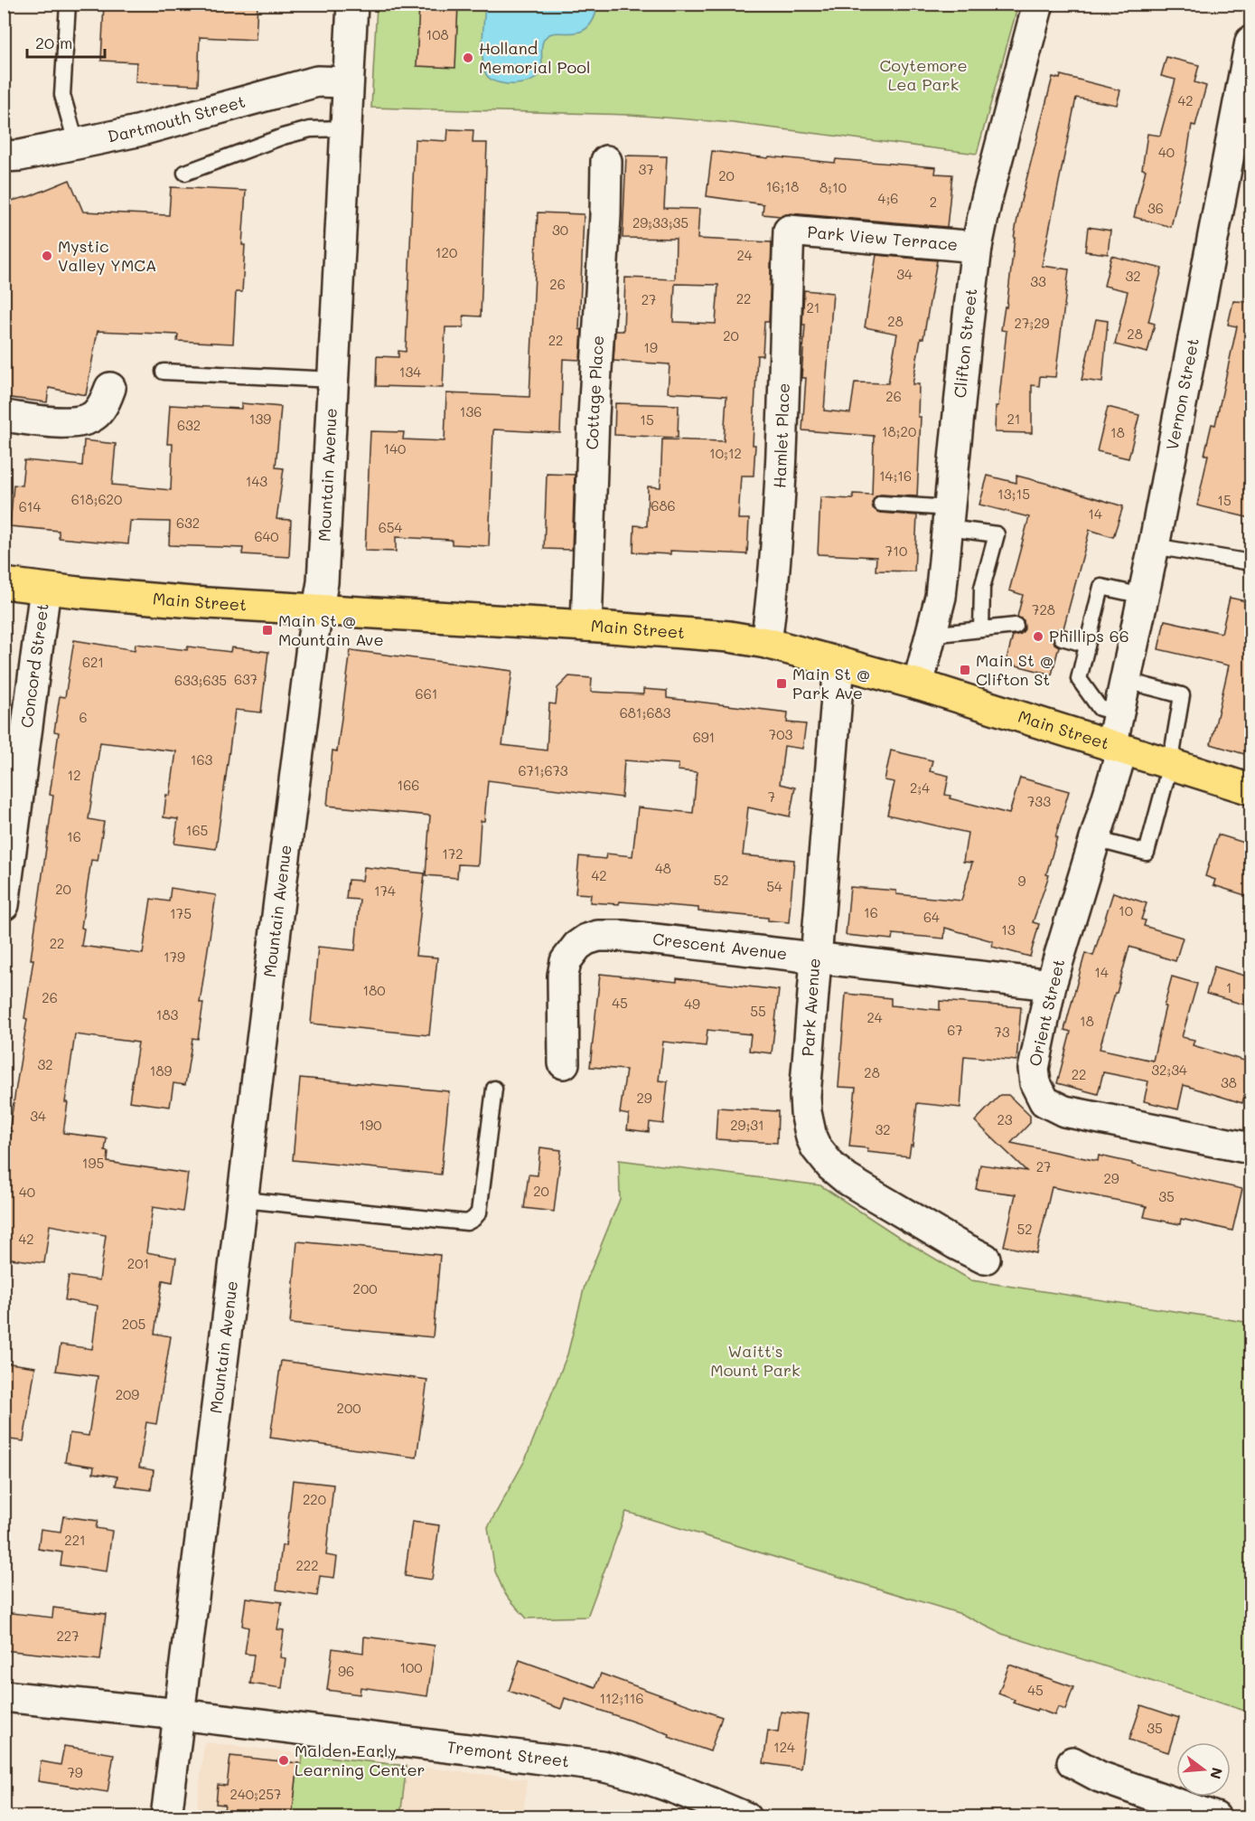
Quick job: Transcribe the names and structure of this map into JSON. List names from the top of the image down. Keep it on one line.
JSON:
{"streets":{"main road":["Main Street"],"street":["Dartmouth Street","Park View Terrace","Clifton Street","Cottage Place","Vernon Street","Hamlet Place","Mountain Avenue","Concord Street","Crescent Avenue","Park Avenue","Orient Street","Tremont Street"]},"crossings":[["Dartmouth Street","Mountain Avenue"],["Park View Terrace","Clifton Street"],["Park View Terrace","Hamlet Place"],["Clifton Street","Main Street"],["Cottage Place","Main Street"],["Vernon Street","Main Street"],["Vernon Street","Orient Street"],["Hamlet Place","Main Street"],["Mountain Avenue","Main Street"],["Mountain Avenue","Tremont Street"],["Main Street","Concord Street"],["Main Street","Park Avenue"],["Main Street","Orient Street"],["Crescent Avenue","Park Avenue"],["Crescent Avenue","Orient Street"]],"parks":["Coytemore Lea Park","Waitt's Mount Park"],"places":{"other":["Holland Memorial Pool","Mystic Valley YMCA","Phillips 66","Malden Early Learning Center"],"transit":["Main St @ Mountain Ave","Main St @ Clifton St","Main St @ Park Ave"]},"house_numbers":["108","42","40","37","20","16;18","8;10","4;6","2","36","29;33;35","30","120","24","34","32","33","26","22","27","21","28","27;29","28","20","22","19","134","26","136","139","21","15","632","18;20","18","140","10;12","14;16","143","13;15","618;620","15","686","614","14","632","654","640","710","728","621","637","633;635","661","681;683","6","703","691","163","671;673","12","166","2;4","7","733","165","16","172","48","42","52","9","54","20","174","10","16","175","64","13","22","179","14","1","180","26","45","49","55","183","24","18","67","73","32","32;34","189","28","22","38","29","34","23","190","29;31","32","195","27","29","20","40","35","52","42","201","200","205","209","200","220","221","222","227","100","96","45","112;116","35","124","79","240;257"],"scale_bar":"20 m","north":"right"}
